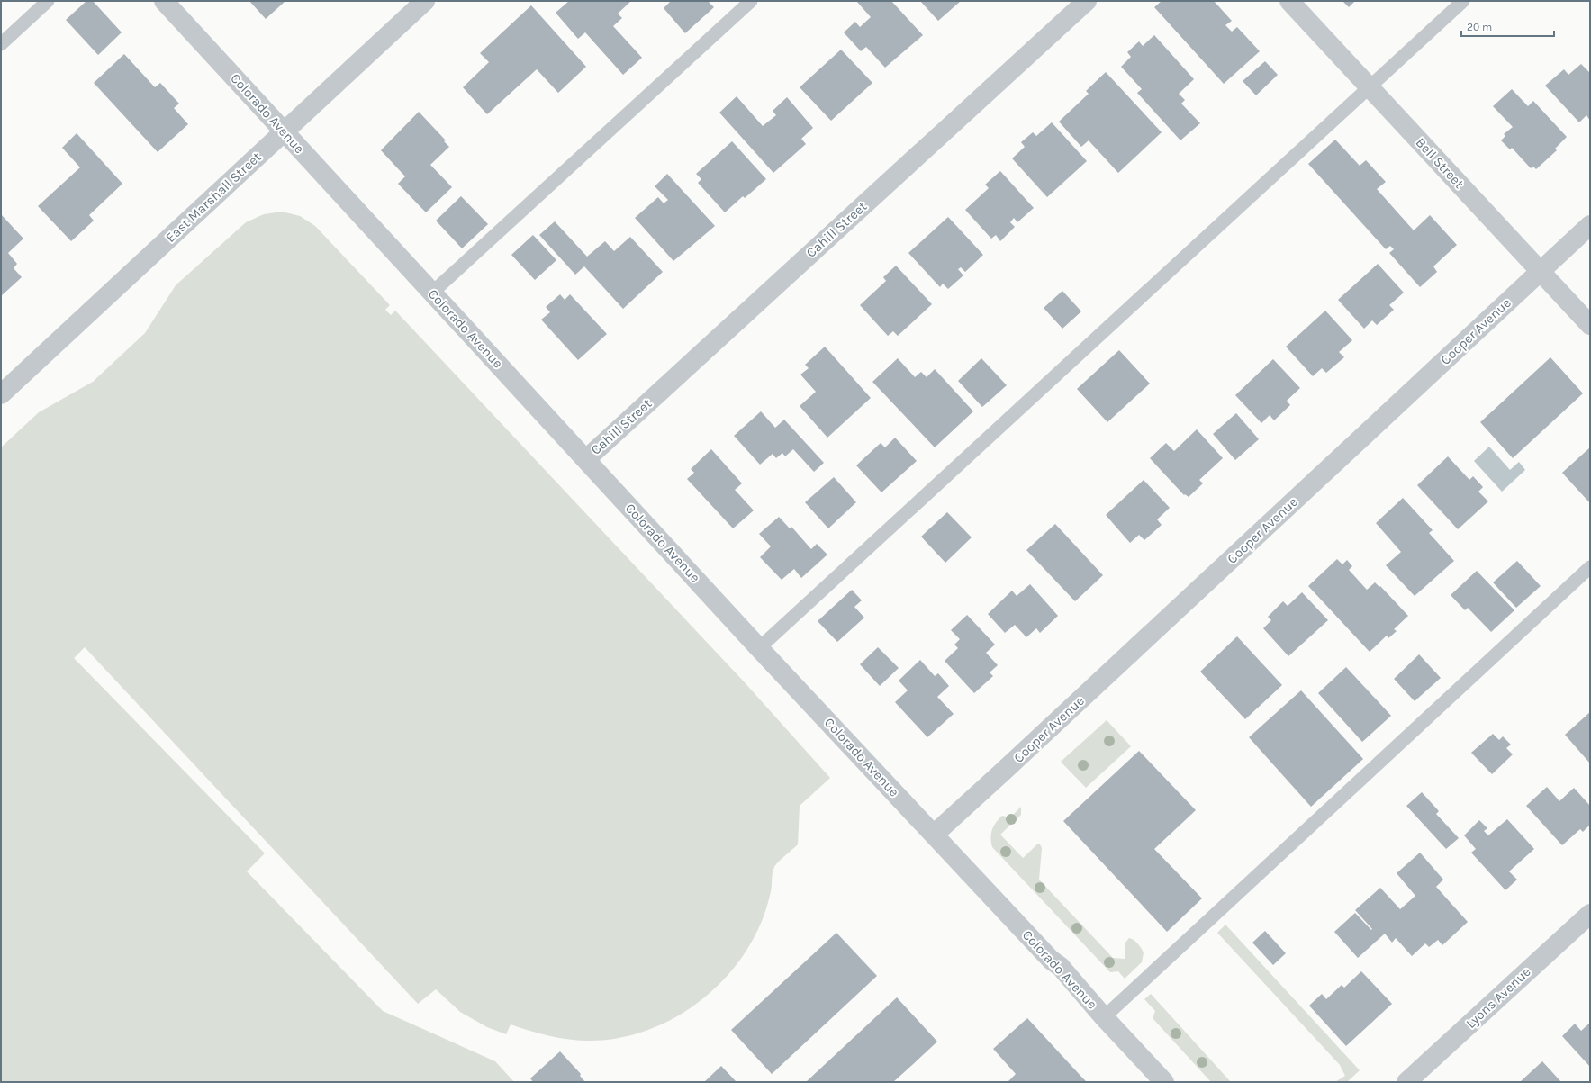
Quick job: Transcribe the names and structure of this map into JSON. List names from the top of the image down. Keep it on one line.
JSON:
{"streets":{"street":["Colorado Avenue","Bell Street","East Marshall Street","Cahill Street","Cooper Avenue","Lyons Avenue"]},"crossings":[["Colorado Avenue","East Marshall Street"],["Colorado Avenue","Cahill Street"],["Colorado Avenue","Cooper Avenue"],["Bell Street","Cooper Avenue"]],"scale_bar":"20 m"}
